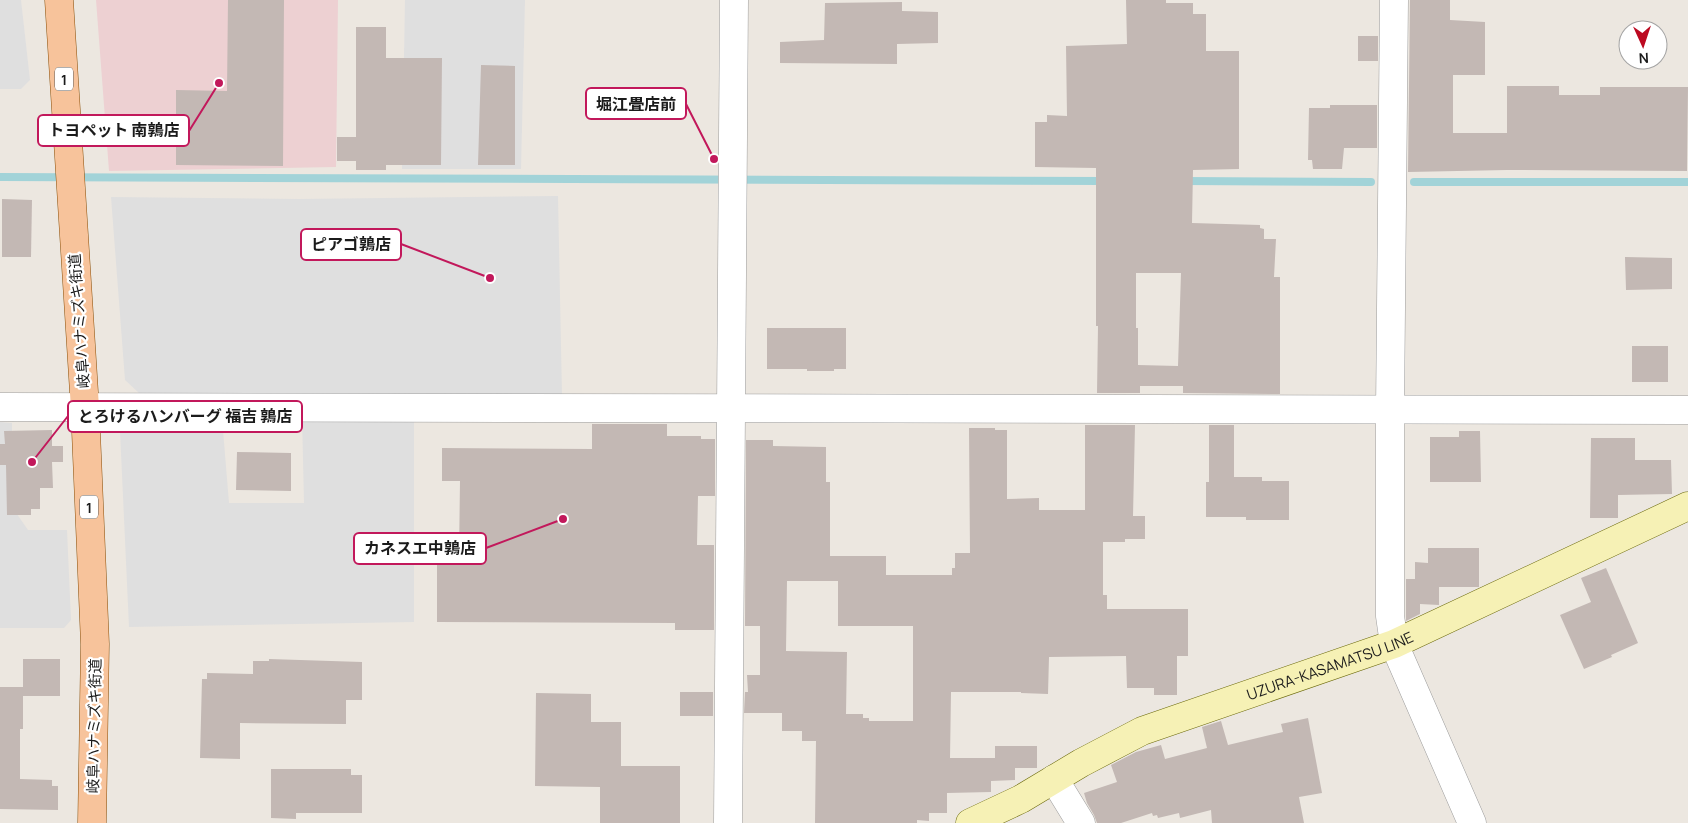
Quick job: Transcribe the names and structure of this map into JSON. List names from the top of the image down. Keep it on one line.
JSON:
{"streets":{"main road":["1","岐阜ハナミズキ街道","UZURA-KASAMATSU LINE"]},"places":["トヨペット 南鶉店","堀江畳店前","ピアゴ鶉店","とろけるハンバーグ 福吉 鶉店","カネスエ中鶉店"],"north":"bottom"}
